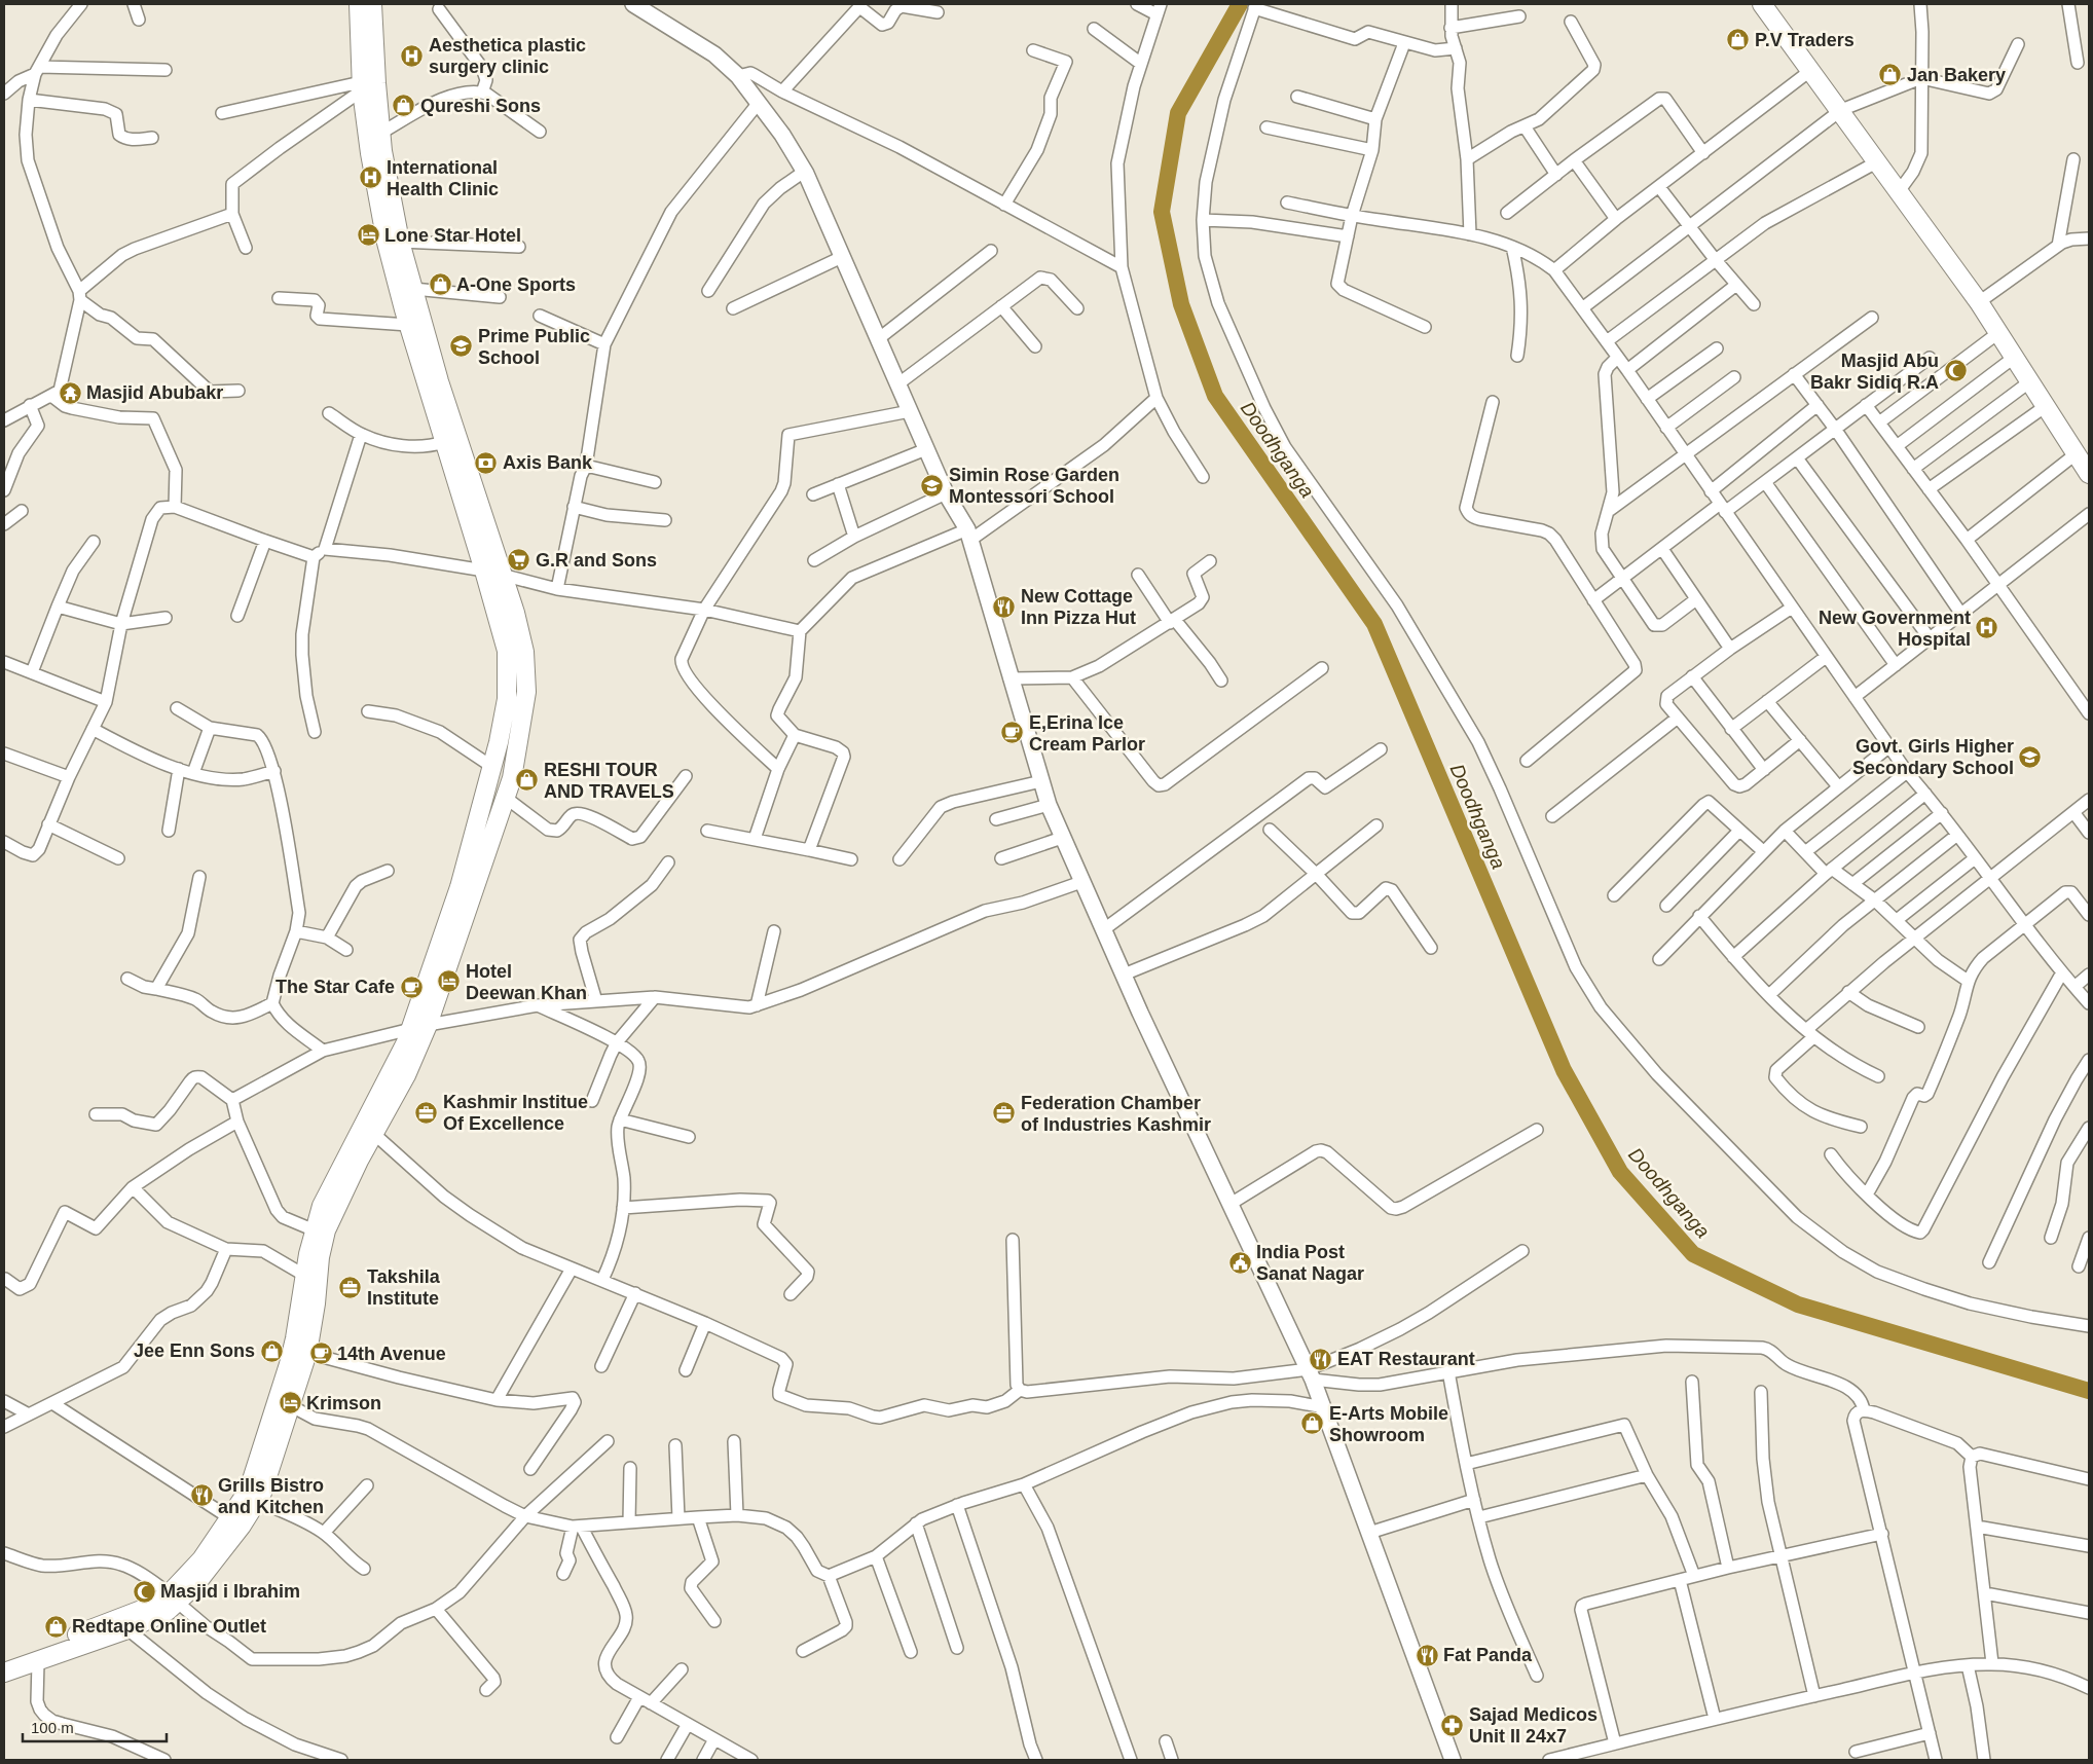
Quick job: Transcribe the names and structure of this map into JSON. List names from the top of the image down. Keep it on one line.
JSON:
{"water":["Doodhganga"],"places":{"shop":["P.V Traders","Jan Bakery","Qureshi Sons","A-One Sports","RESHI TOUR AND TRAVELS","Jee Enn Sons","E-Arts Mobile Showroom","Redtape Online Outlet"],"hospital":["Aesthetica plastic surgery clinic","International Health Clinic","New Government Hospital"],"hotel":["Lone Star Hotel","Hotel Deewan Khan","Krimson"],"school or university":["Prime Public School","Simin Rose Garden Montessori School","Govt. Girls Higher Secondary School"],"mosque":["Masjid Abu Bakr Sidiq R.A","Masjid i Ibrahim"],"temple":["Masjid Abubakr"],"bank":["Axis Bank"],"supermarket":["G.R and Sons"],"restaurant":["New Cottage Inn Pizza Hut","EAT Restaurant","Grills Bistro and Kitchen","Fat Panda"],"cafe":["E,Erina Ice Cream Parlor","The Star Cafe","14th Avenue"],"office":["Kashmir Institue Of Excellence","Federation Chamber of Industries Kashmir","Takshila Institute"],"public building":["India Post Sanat Nagar"],"pharmacy":["Sajad Medicos Unit II 24x7"]},"scale_bar":"100 m"}
